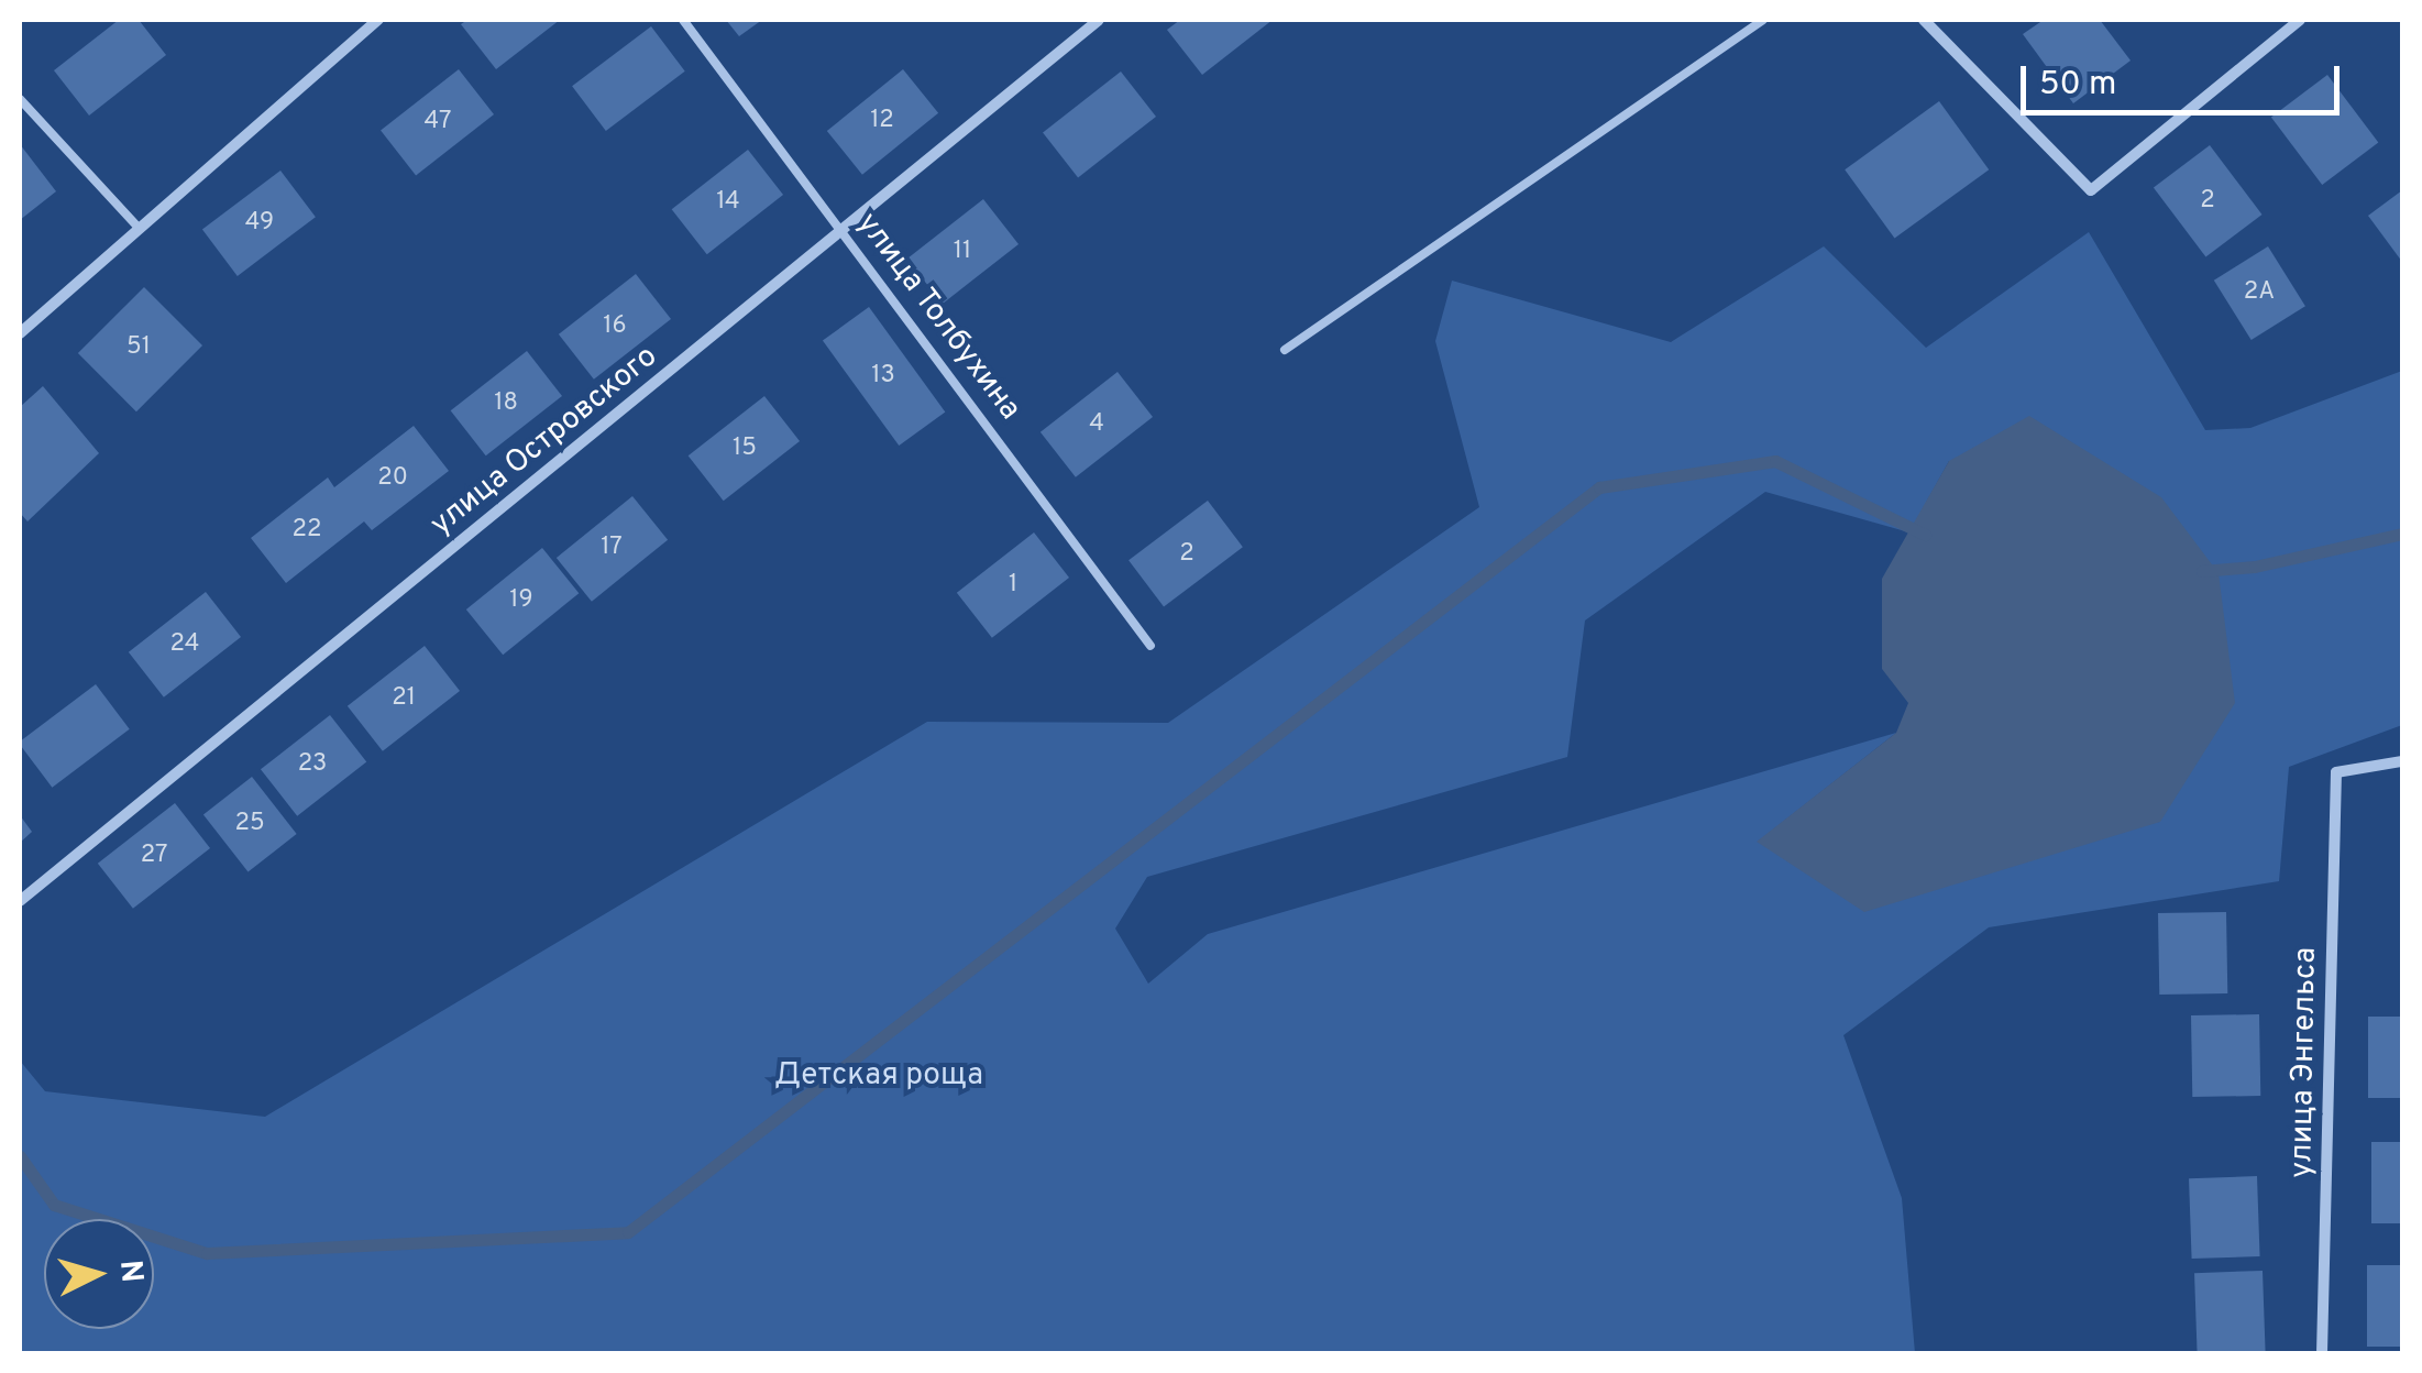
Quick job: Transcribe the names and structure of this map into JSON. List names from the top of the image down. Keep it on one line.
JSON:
{"streets":{"street":["улица Островского","улица Энгельса"],"lane":["улица Толбухина"]},"crossings":[["улица Толбухина","улица Островского"]],"parks":["Детская роща"],"house_numbers":["12","47","2","14","49","11","2А","16","51","13","18","4","15","20","22","17","2","1","19","24","21","23","25","27"],"scale_bar":"50 m","north":"right"}
